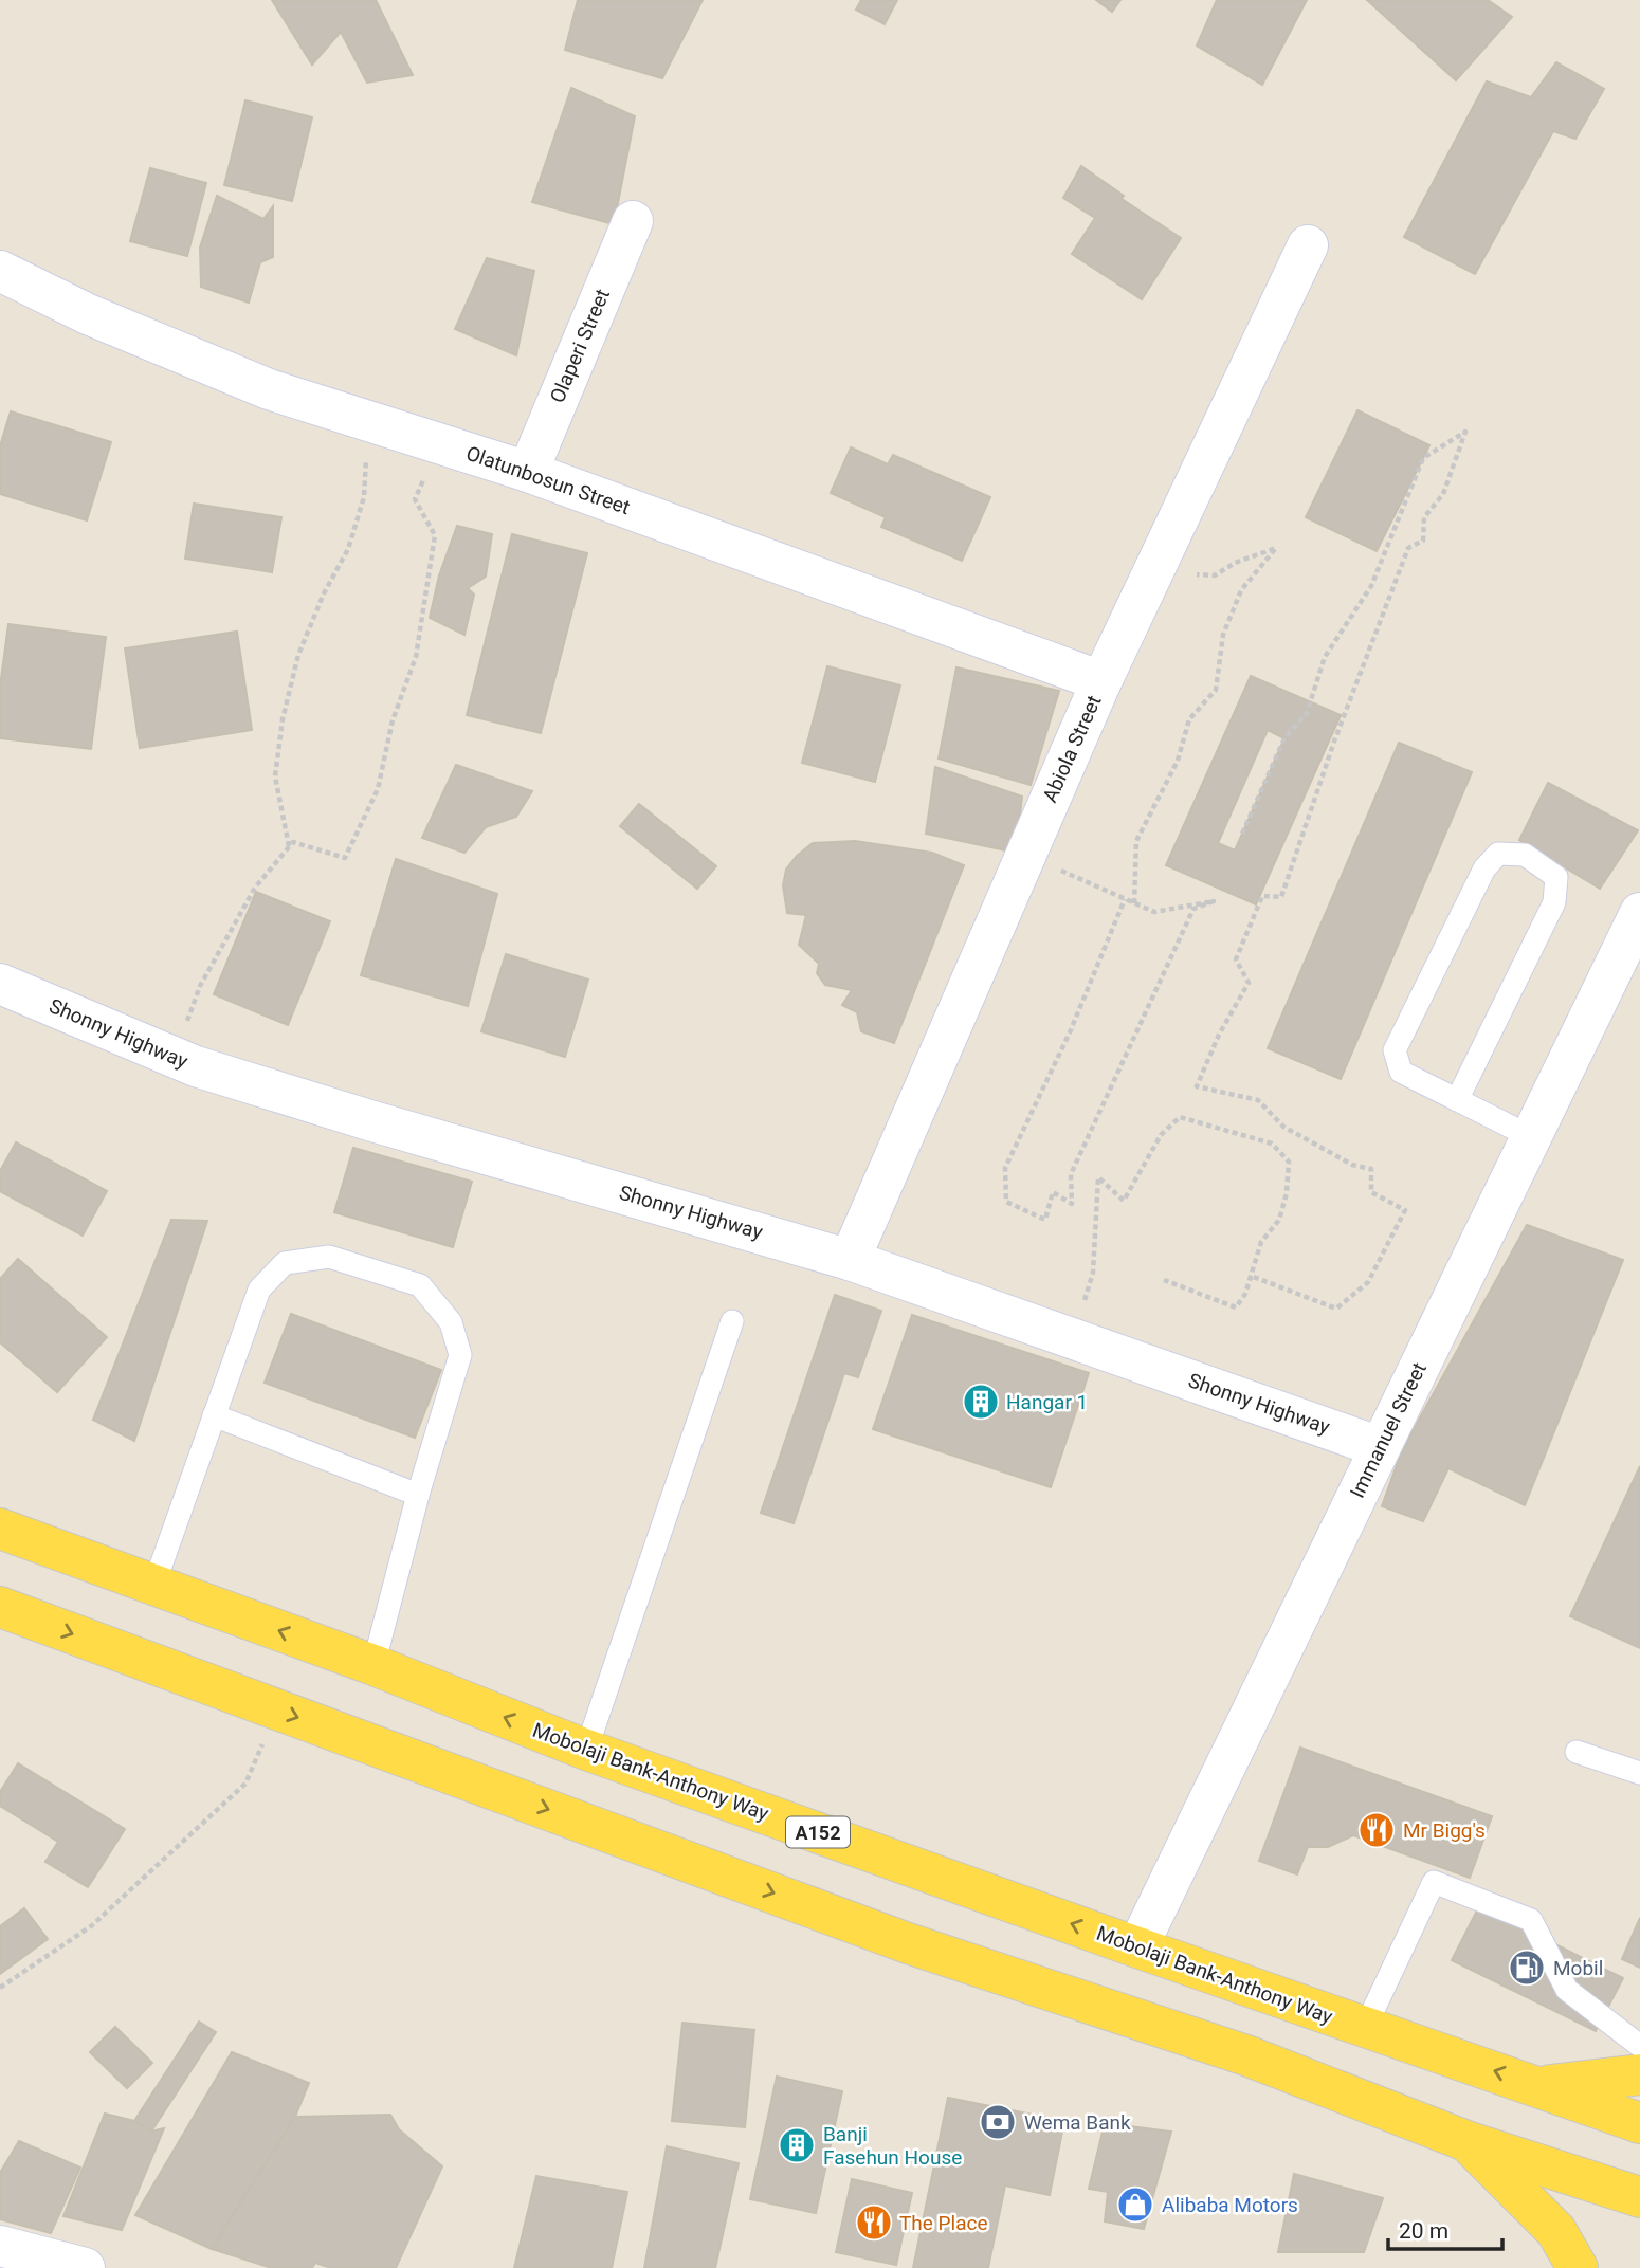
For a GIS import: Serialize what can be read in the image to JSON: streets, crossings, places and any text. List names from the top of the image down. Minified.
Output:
{"streets":{"main road":["Mobolaji Bank-Anthony Way","A152"],"street":["Olaperi Street","Olatunbosun Street","Abiola Street","Shonny Highway","Immanuel Street"]},"crossings":[["Olaperi Street","Olatunbosun Street"],["Olatunbosun Street","Abiola Street"],["Abiola Street","Shonny Highway"],["Shonny Highway","Immanuel Street"],["Immanuel Street","Mobolaji Bank-Anthony Way"],["Mobolaji Bank-Anthony Way","A152"]],"places":{"building":["Hangar 1","Banji Fasehun House"],"restaurant":["Mr Bigg's","The Place"],"fuel station":["Mobil"],"bank":["Wema Bank"],"shop":["Alibaba Motors"]},"scale_bar":"20 m"}
